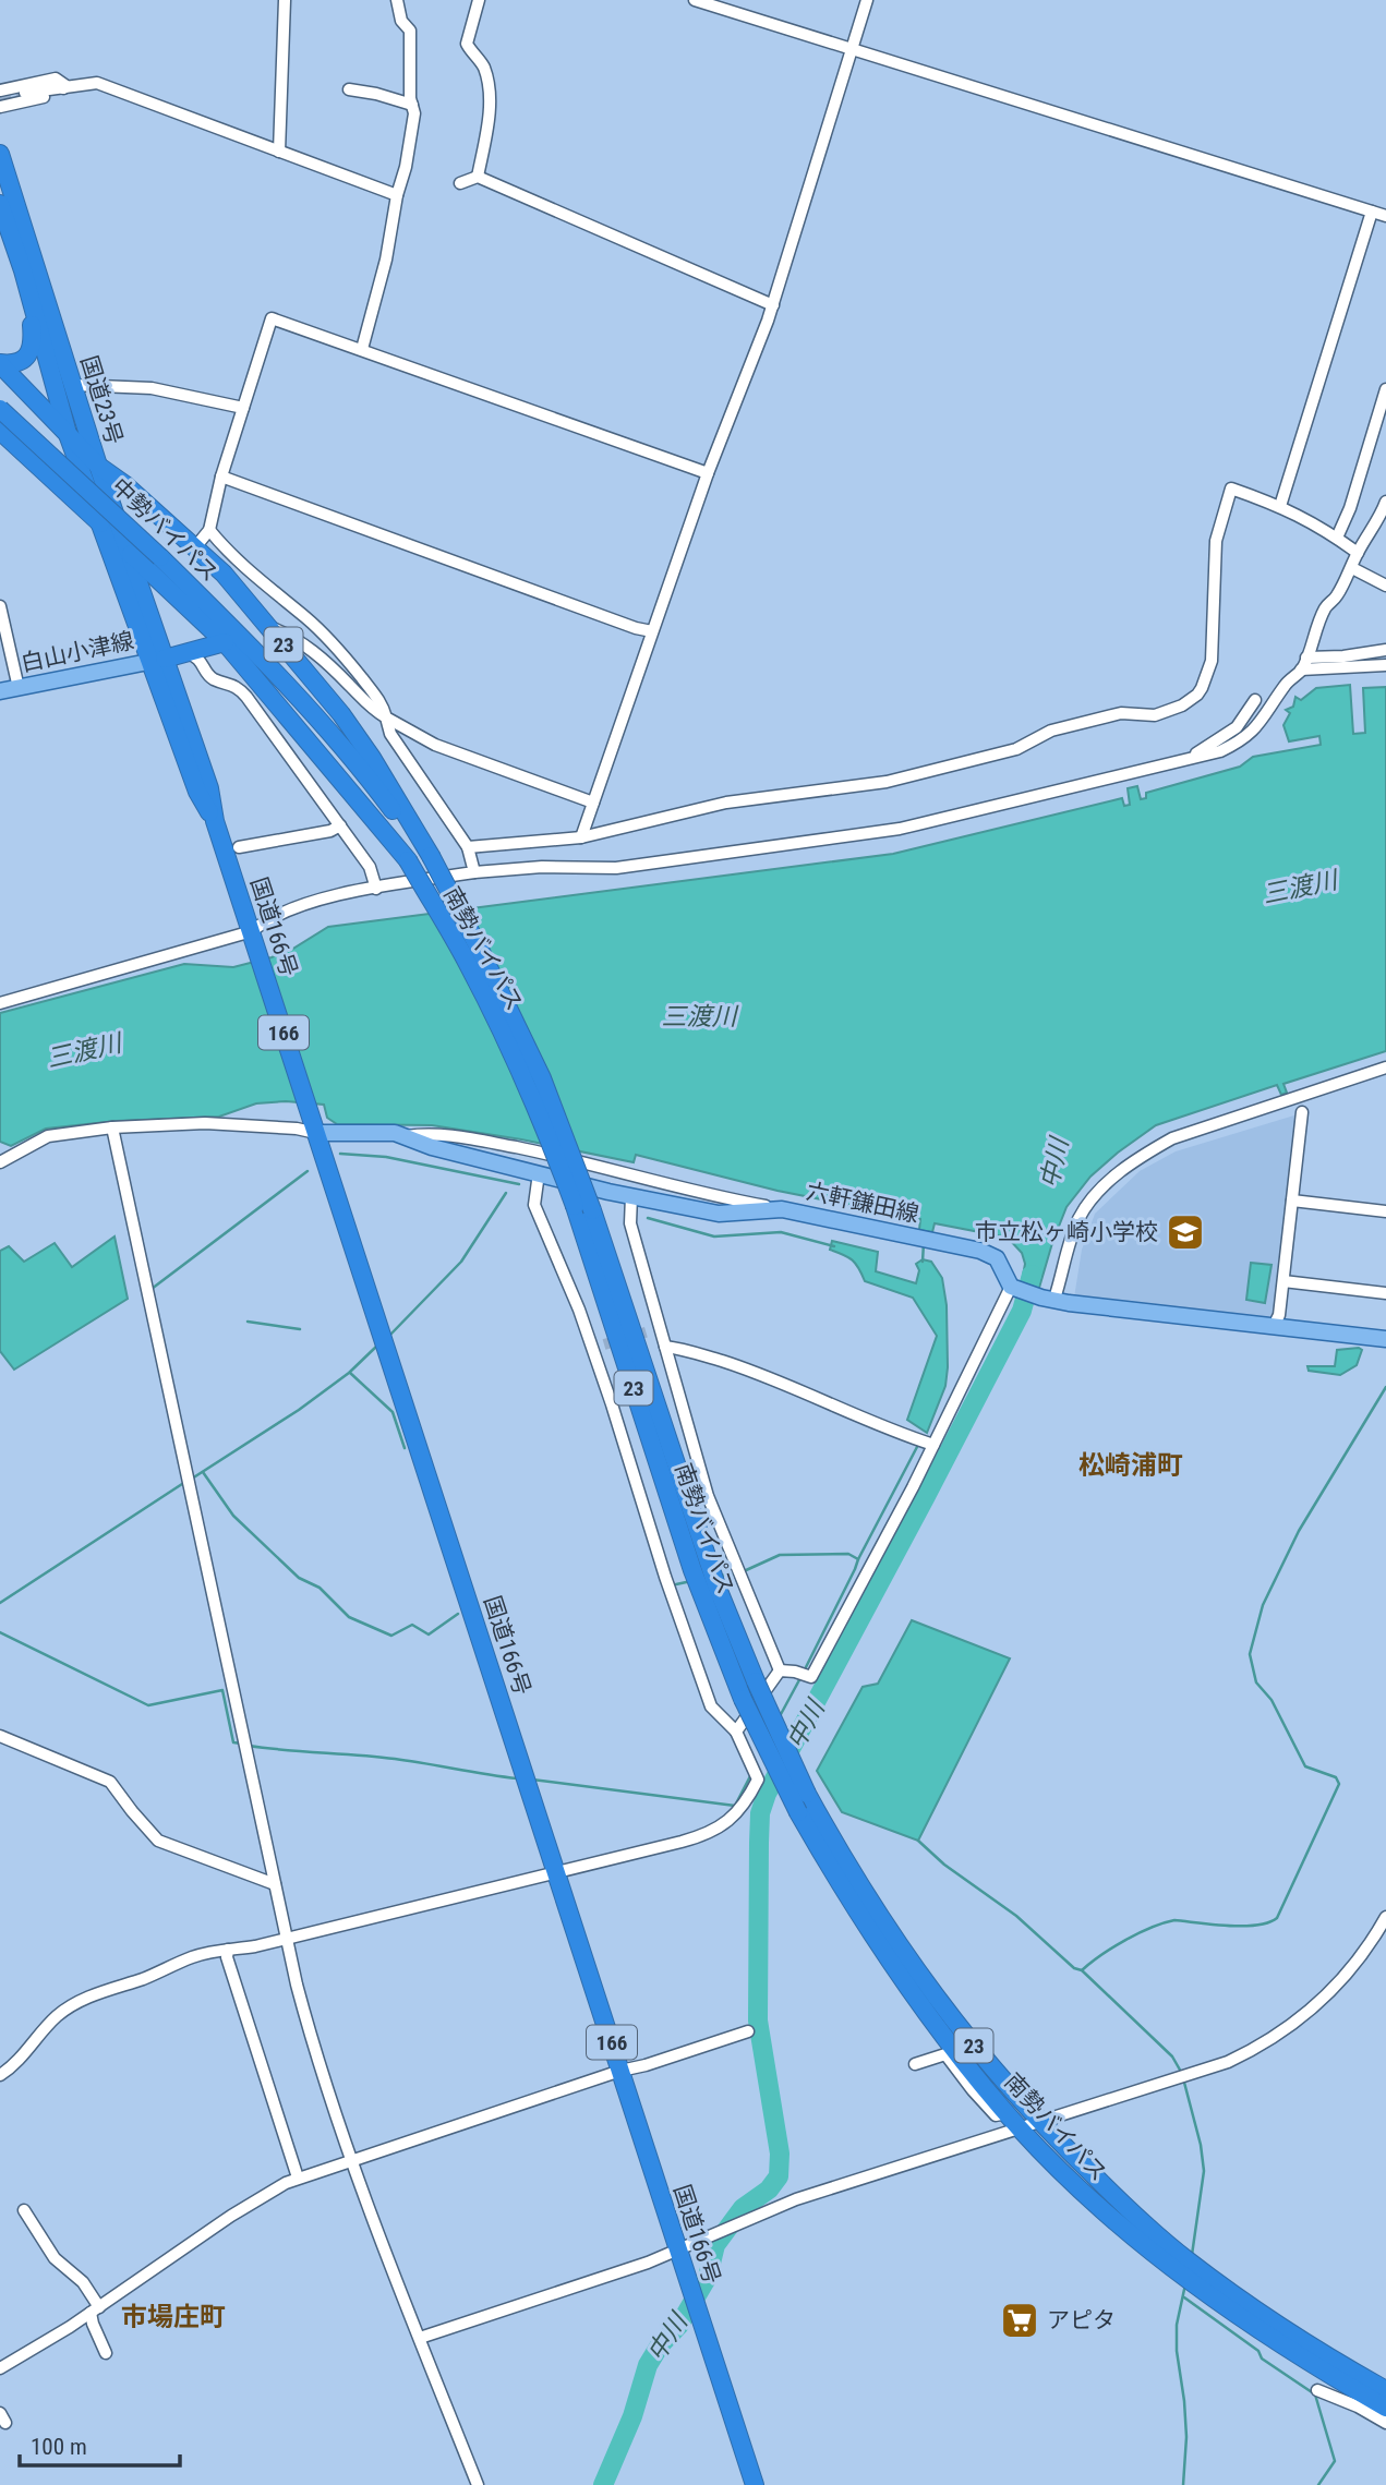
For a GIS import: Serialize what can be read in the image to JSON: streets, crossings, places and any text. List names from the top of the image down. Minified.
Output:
{"streets":{"highway":["国道23号","中勢バイパス","23","国道166号","南勢バイパス","166"],"main road":["白山小津線","六軒鎌田線"]},"crossings":[["国道23号","23"],["国道23号","白山小津線"],["国道23号","国道166号"],["国道23号","南勢バイパス"],["中勢バイパス","23"],["中勢バイパス","南勢バイパス"],["23","南勢バイパス"],["白山小津線","国道166号"],["国道166号","六軒鎌田線"]],"districts":["松崎浦町","市場庄町"],"water":["三渡川","中川"],"places":{"school or university":["市立松ヶ崎小学校"],"supermarket":["アピタ"]},"scale_bar":"100 m"}
